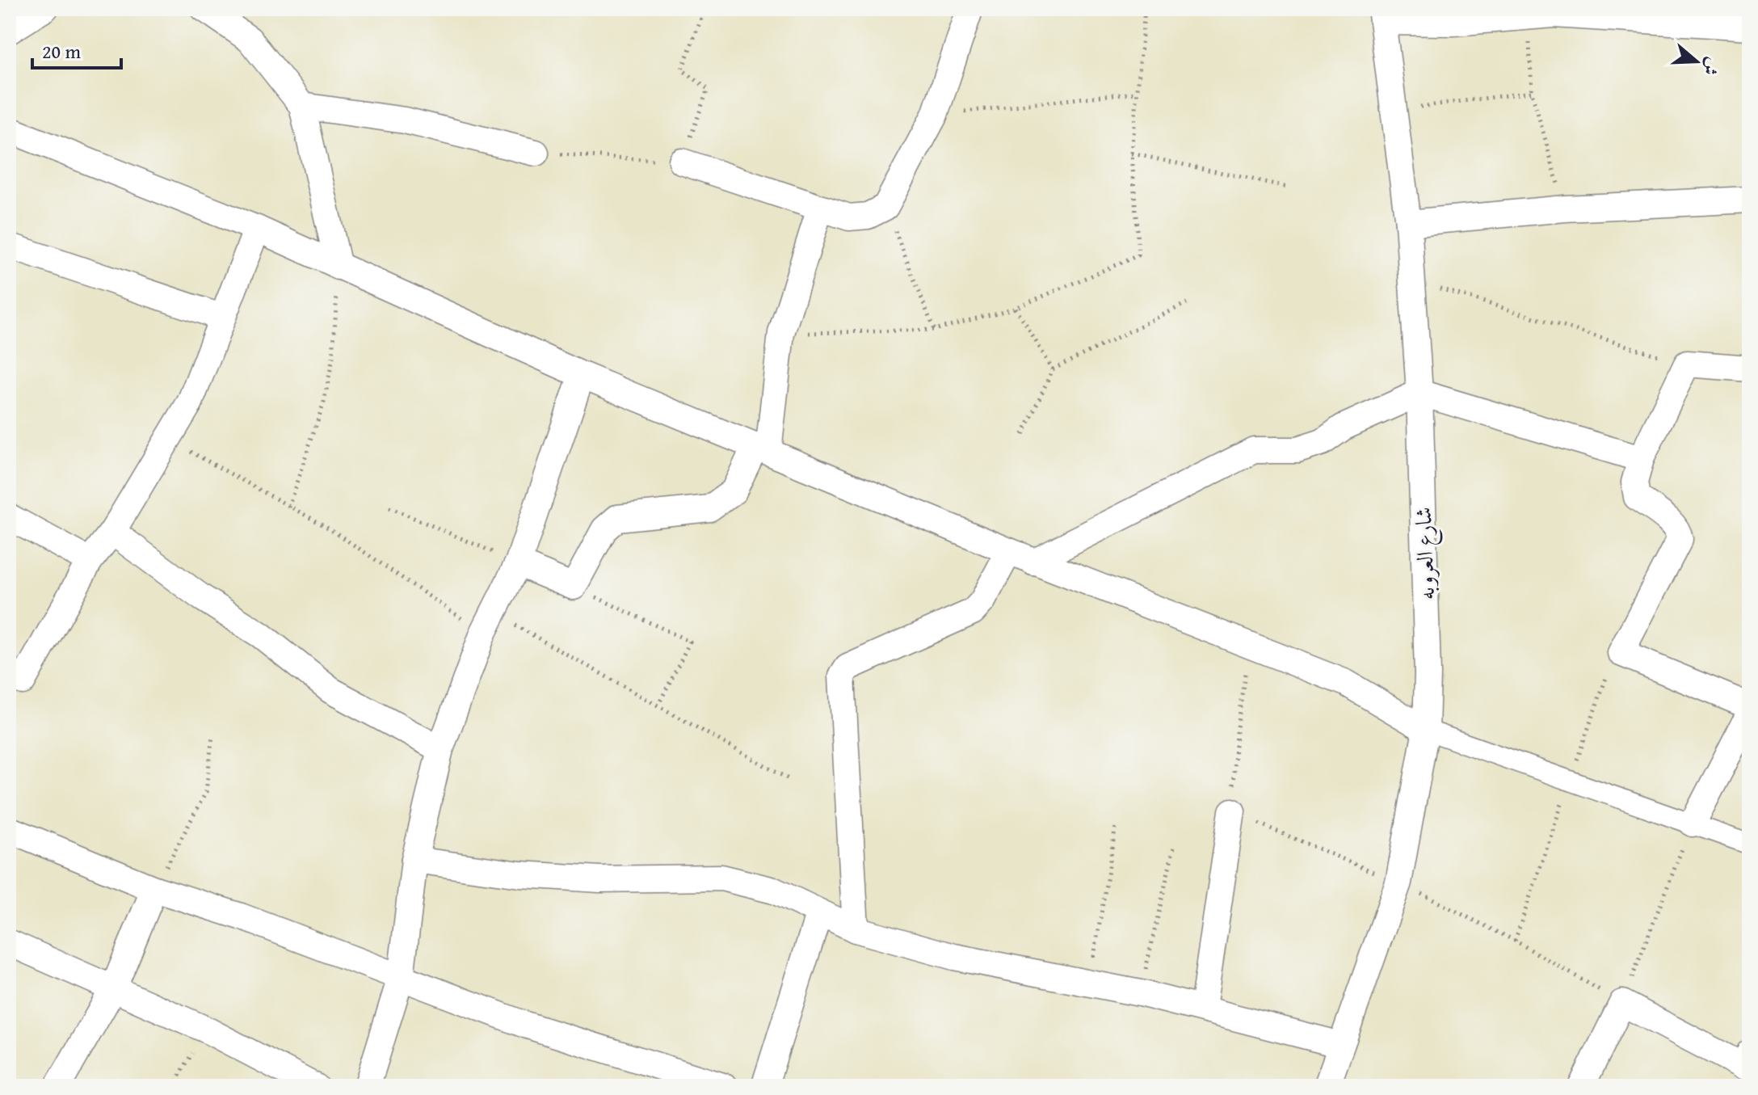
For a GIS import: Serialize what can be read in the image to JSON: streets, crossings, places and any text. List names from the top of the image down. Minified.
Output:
{"streets":{"street":["شارع العروبه"]},"scale_bar":"20 m","north":"right"}
